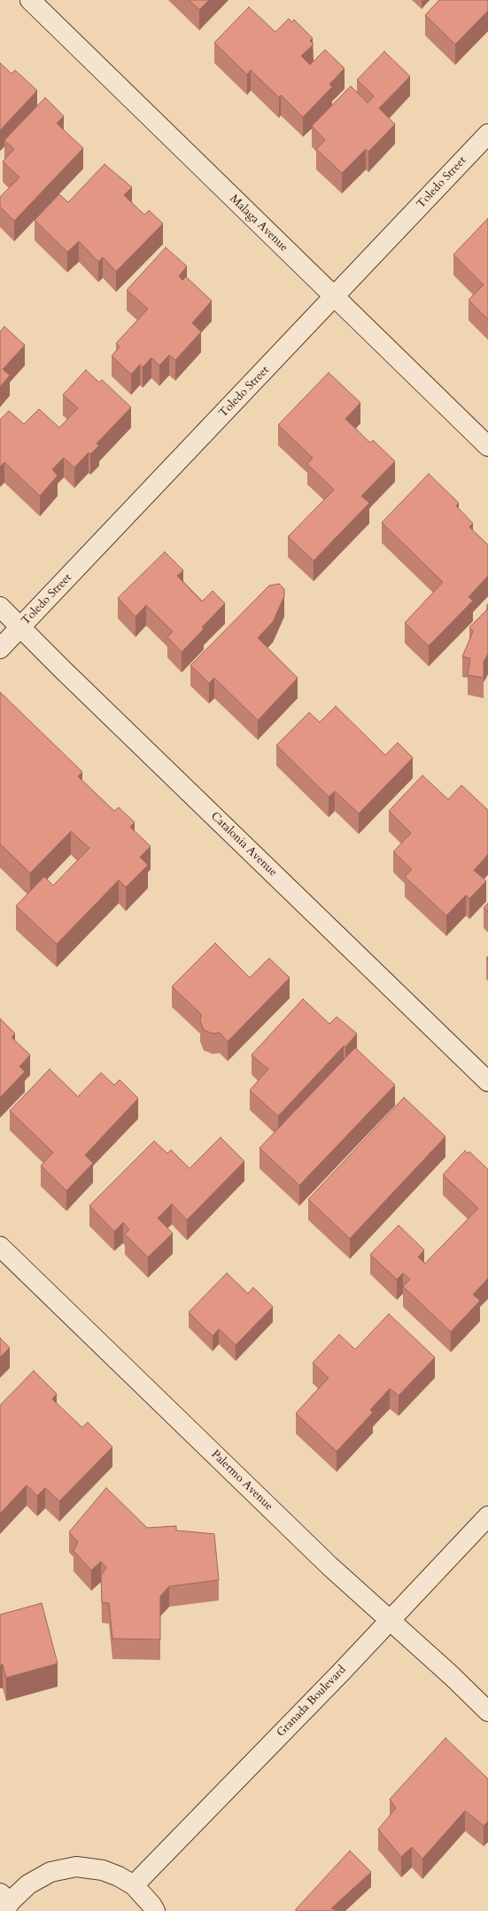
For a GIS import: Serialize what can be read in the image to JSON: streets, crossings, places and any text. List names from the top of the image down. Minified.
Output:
{"streets":{"street":["Toledo Street","Malaga Avenue","Catalonia Avenue","Palermo Avenue","Granada Boulevard"]},"crossings":[["Toledo Street","Malaga Avenue"],["Toledo Street","Catalonia Avenue"],["Palermo Avenue","Granada Boulevard"]]}
